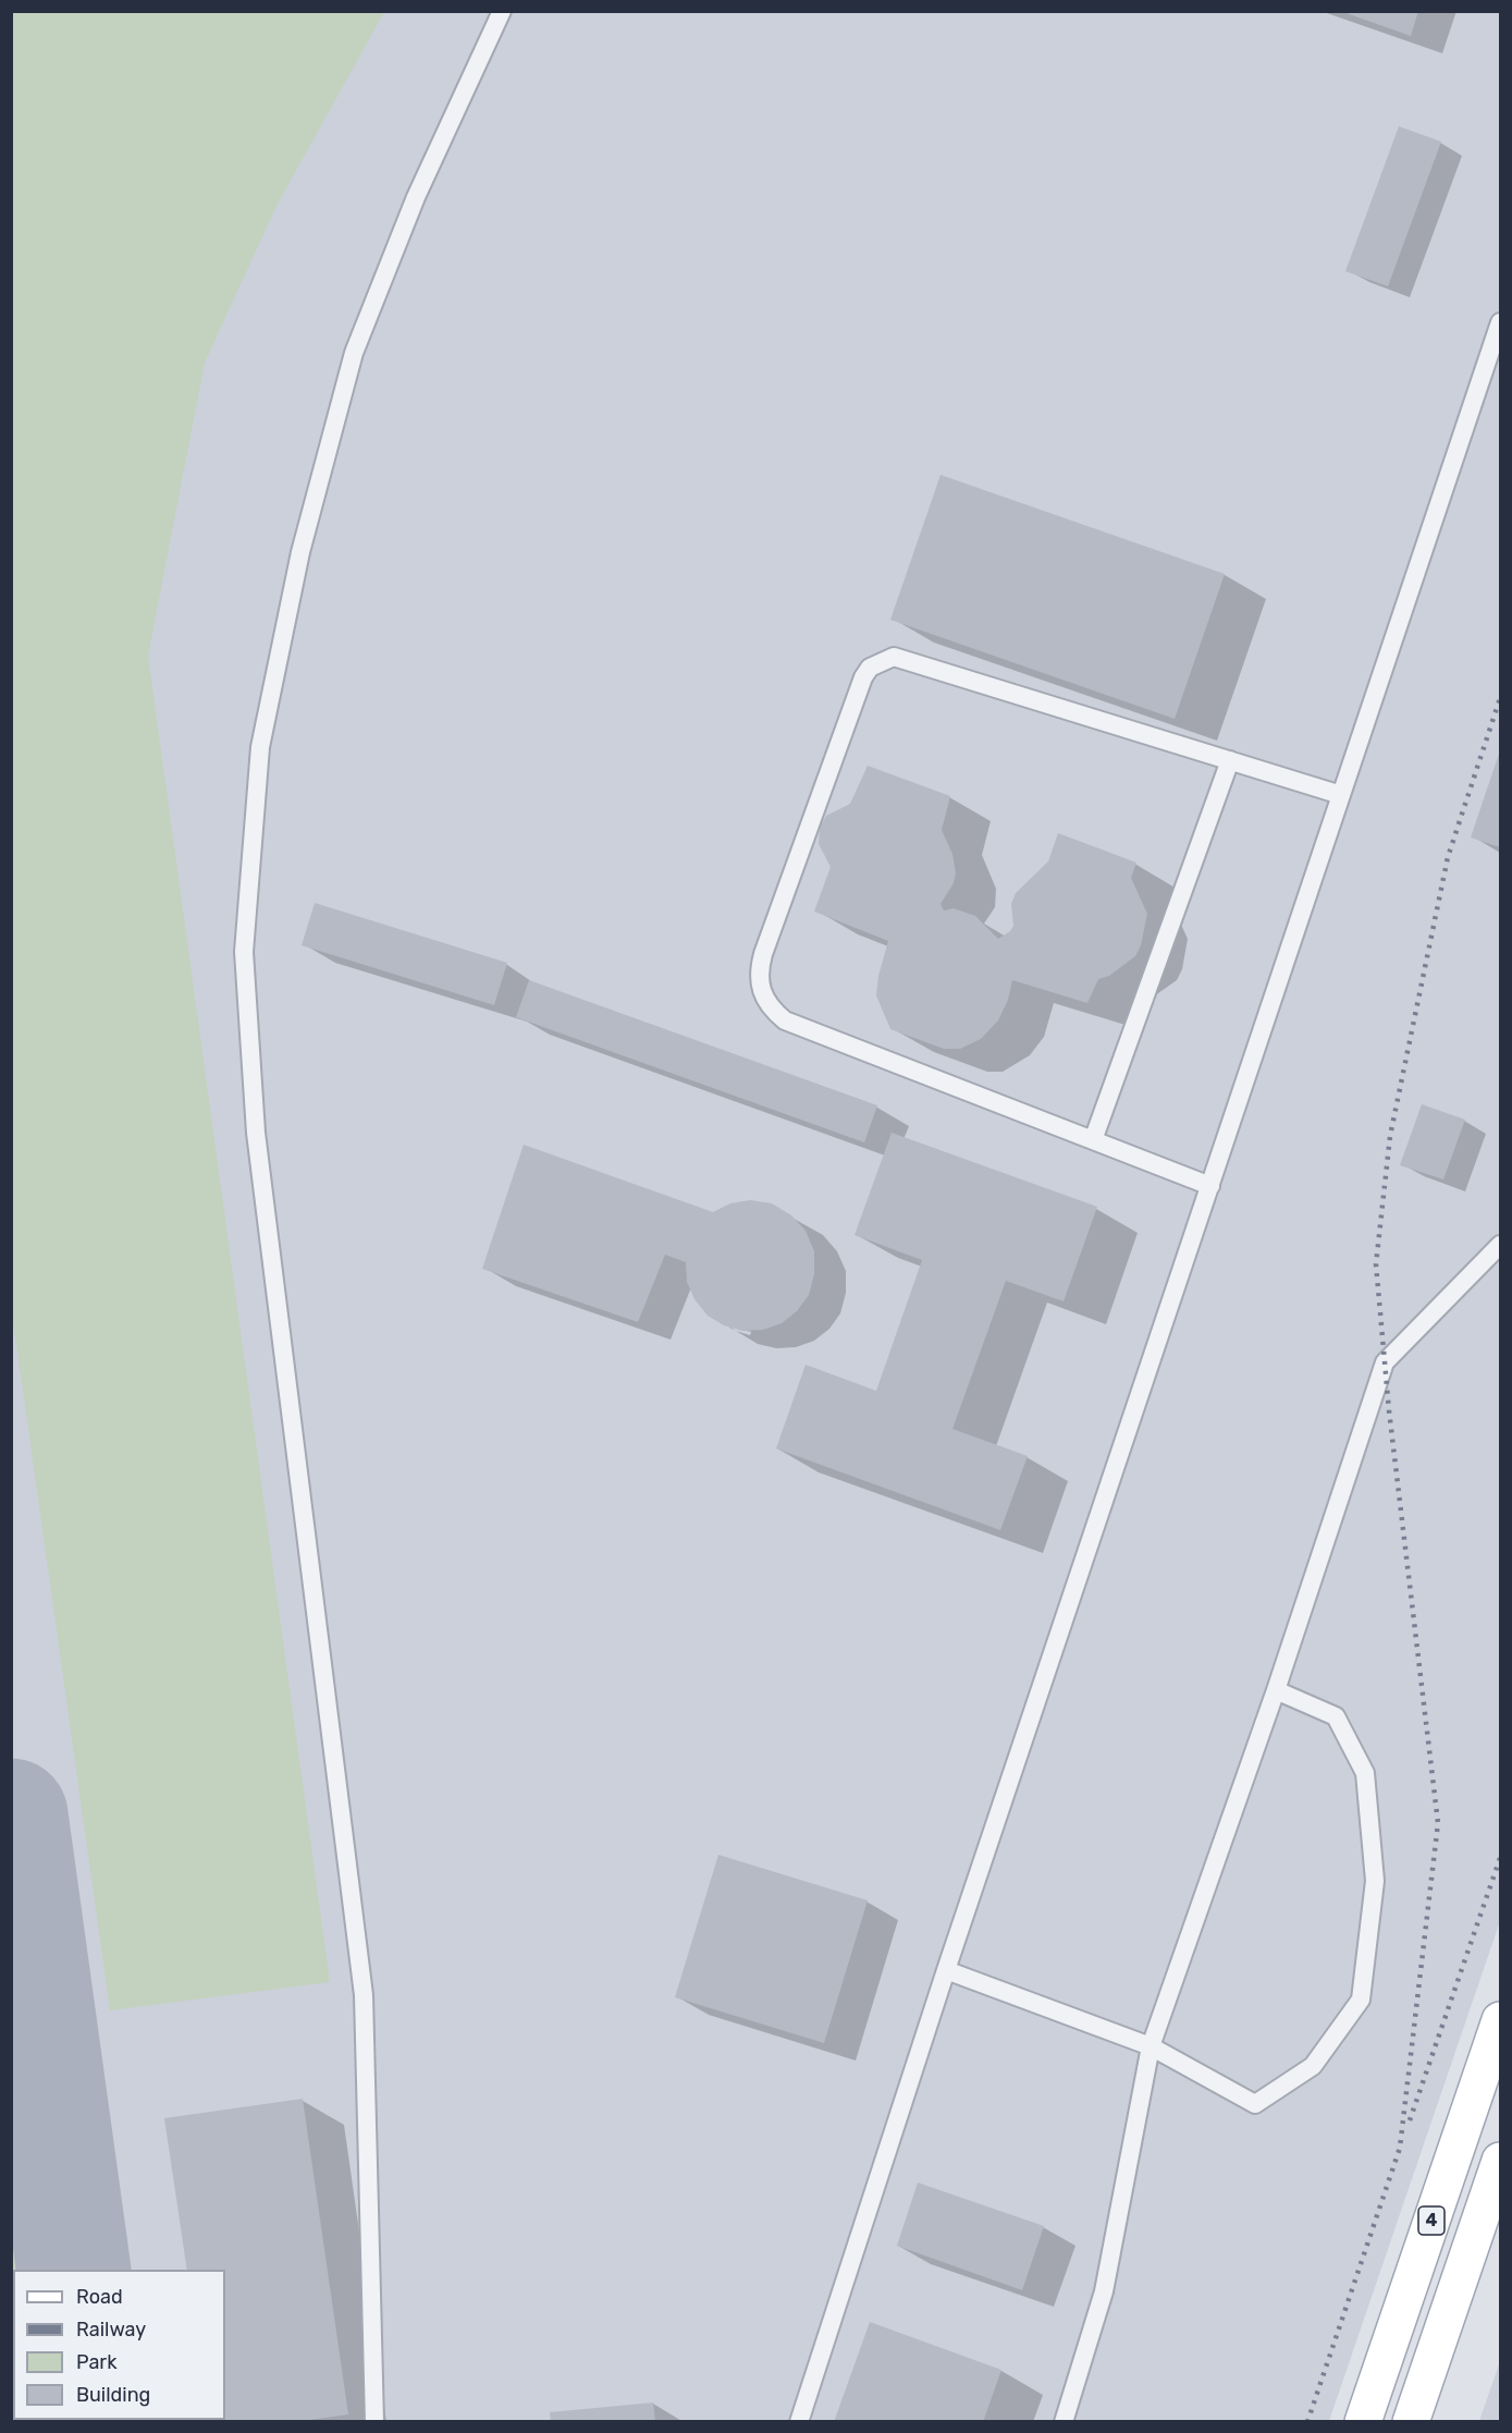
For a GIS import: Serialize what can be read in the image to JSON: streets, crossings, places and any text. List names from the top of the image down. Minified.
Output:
{"streets":{"main road":["4"]},"legend":["Road","Railway","Park","Building"]}
